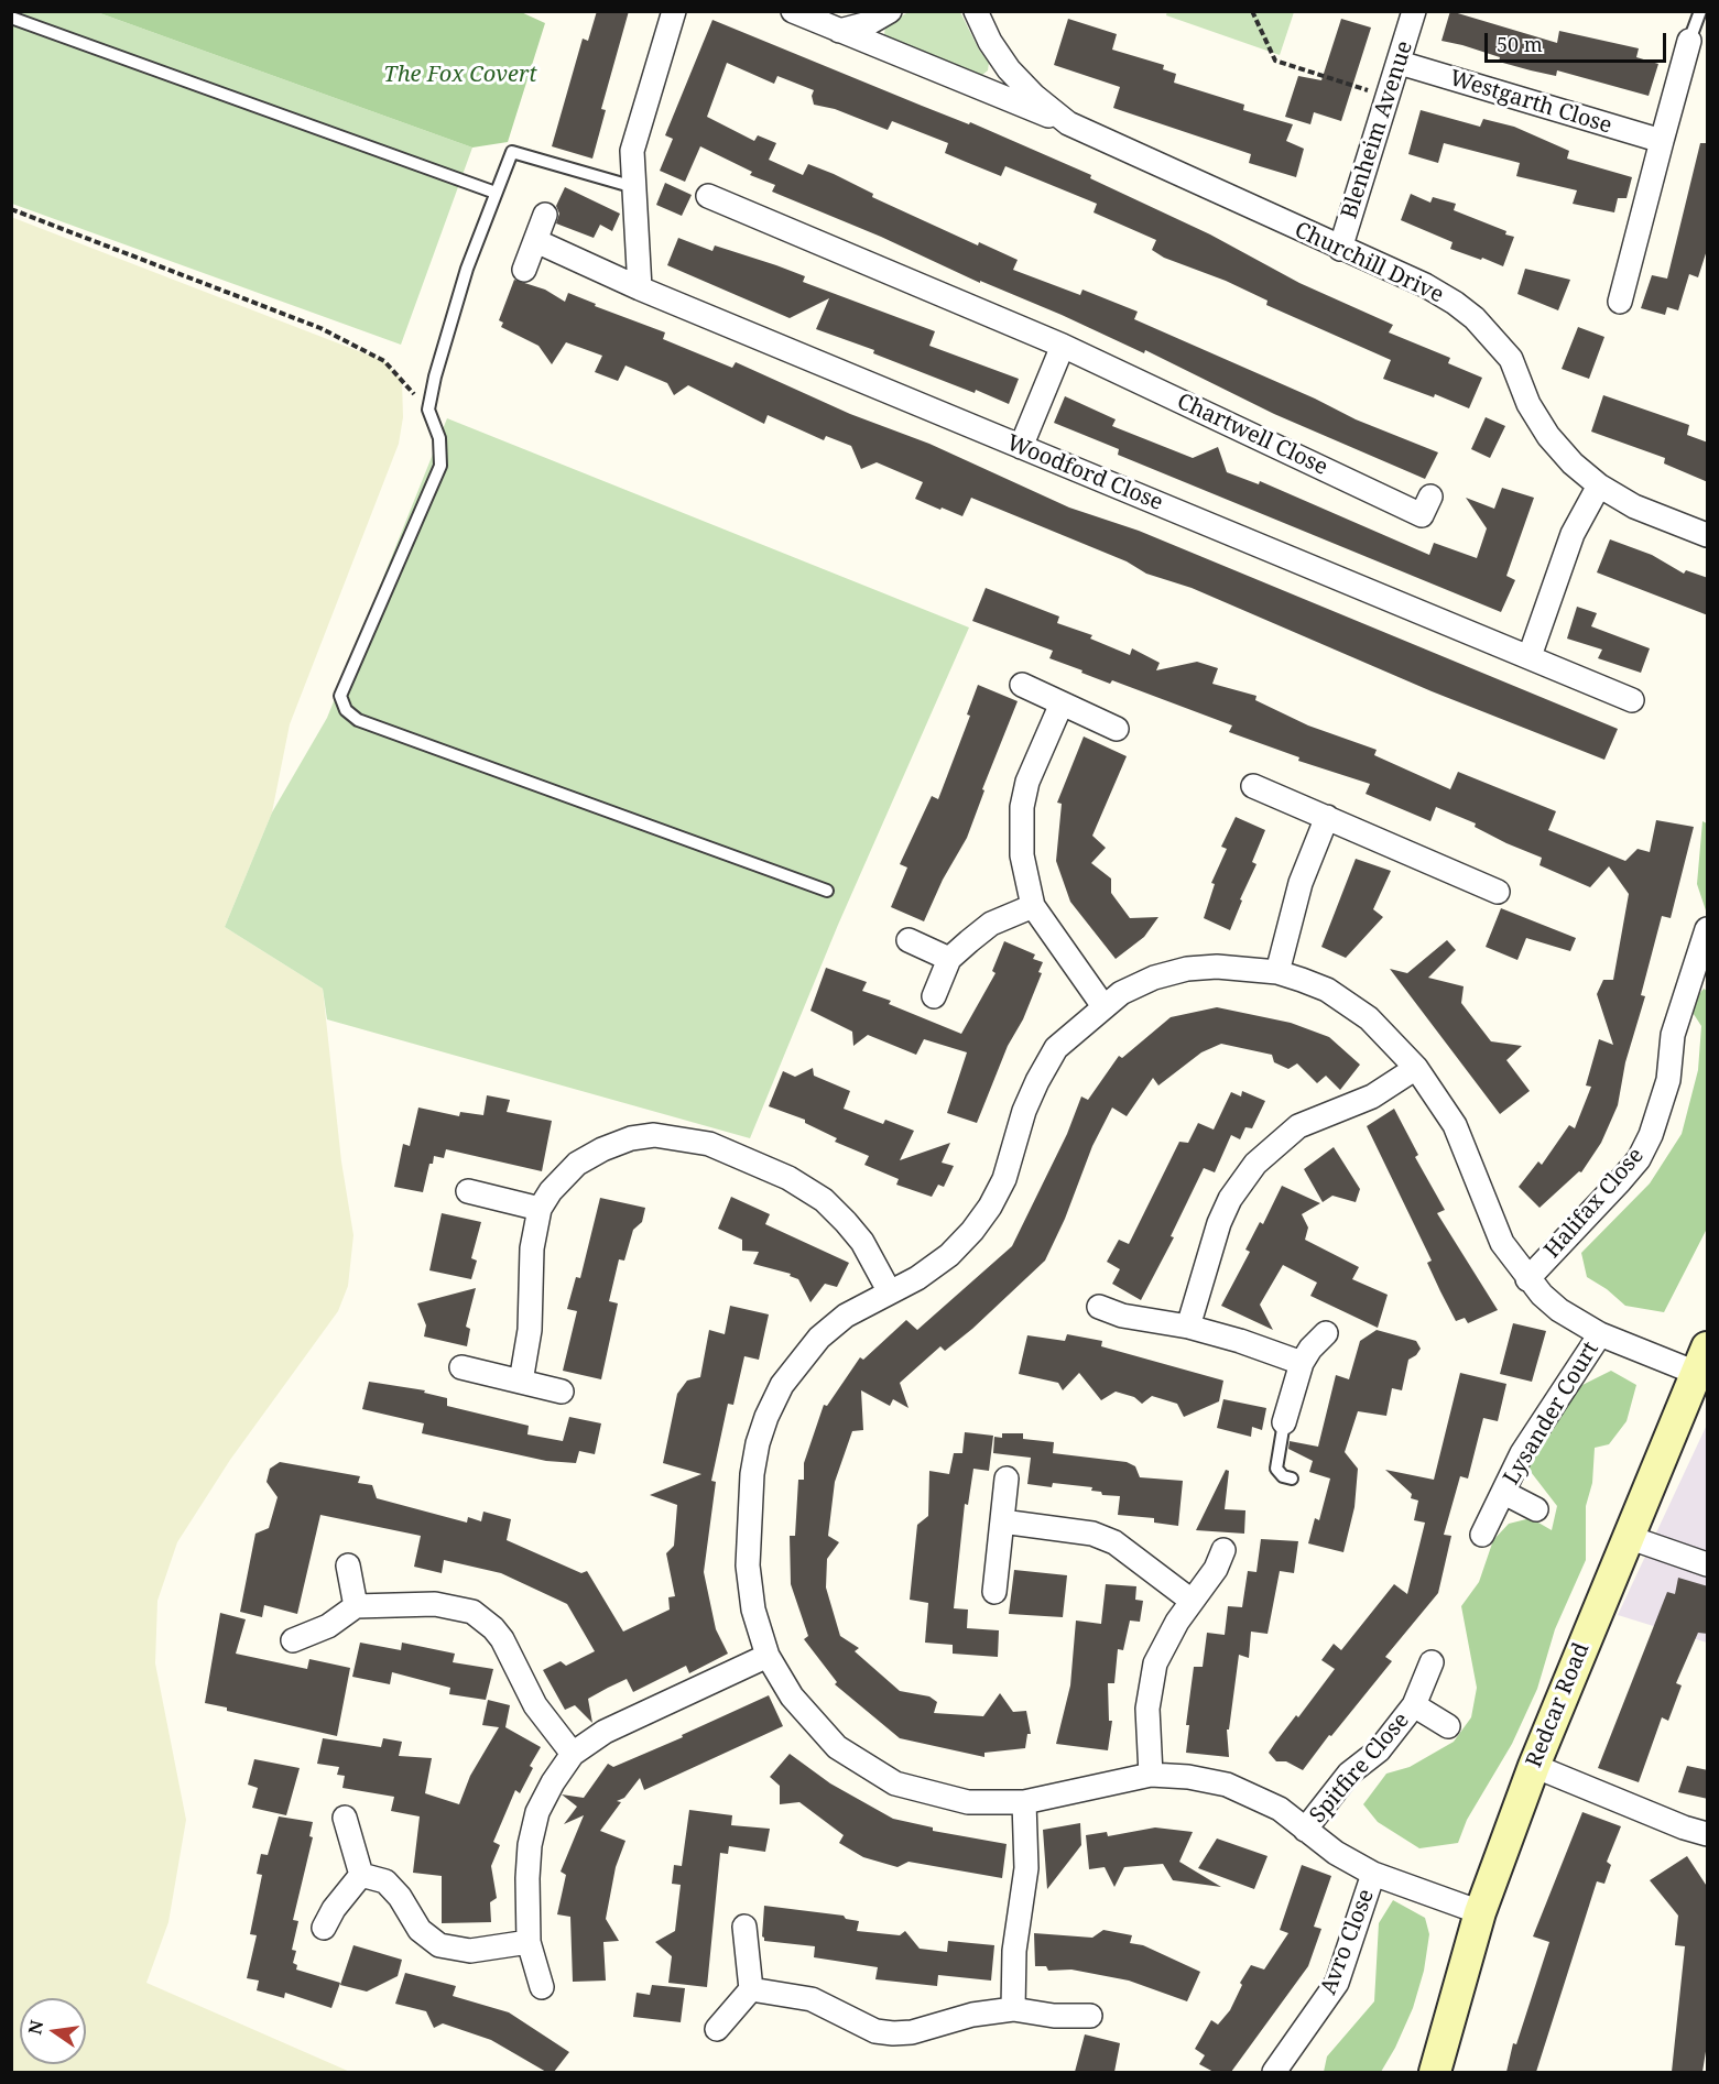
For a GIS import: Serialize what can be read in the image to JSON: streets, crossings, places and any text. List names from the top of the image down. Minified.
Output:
{"streets":{"street":["Westgarth Close","Blenheim Avenue","Churchill Drive","Chartwell Close","Woodford Close","Halifax Close","Lysander Court","Redcar Road","Spitfire Close","Avro Close"]},"crossings":[["Westgarth Close","Blenheim Avenue"],["Blenheim Avenue","Churchill Drive"]],"parks":["The Fox Covert"],"scale_bar":"50 m","north":"left"}
